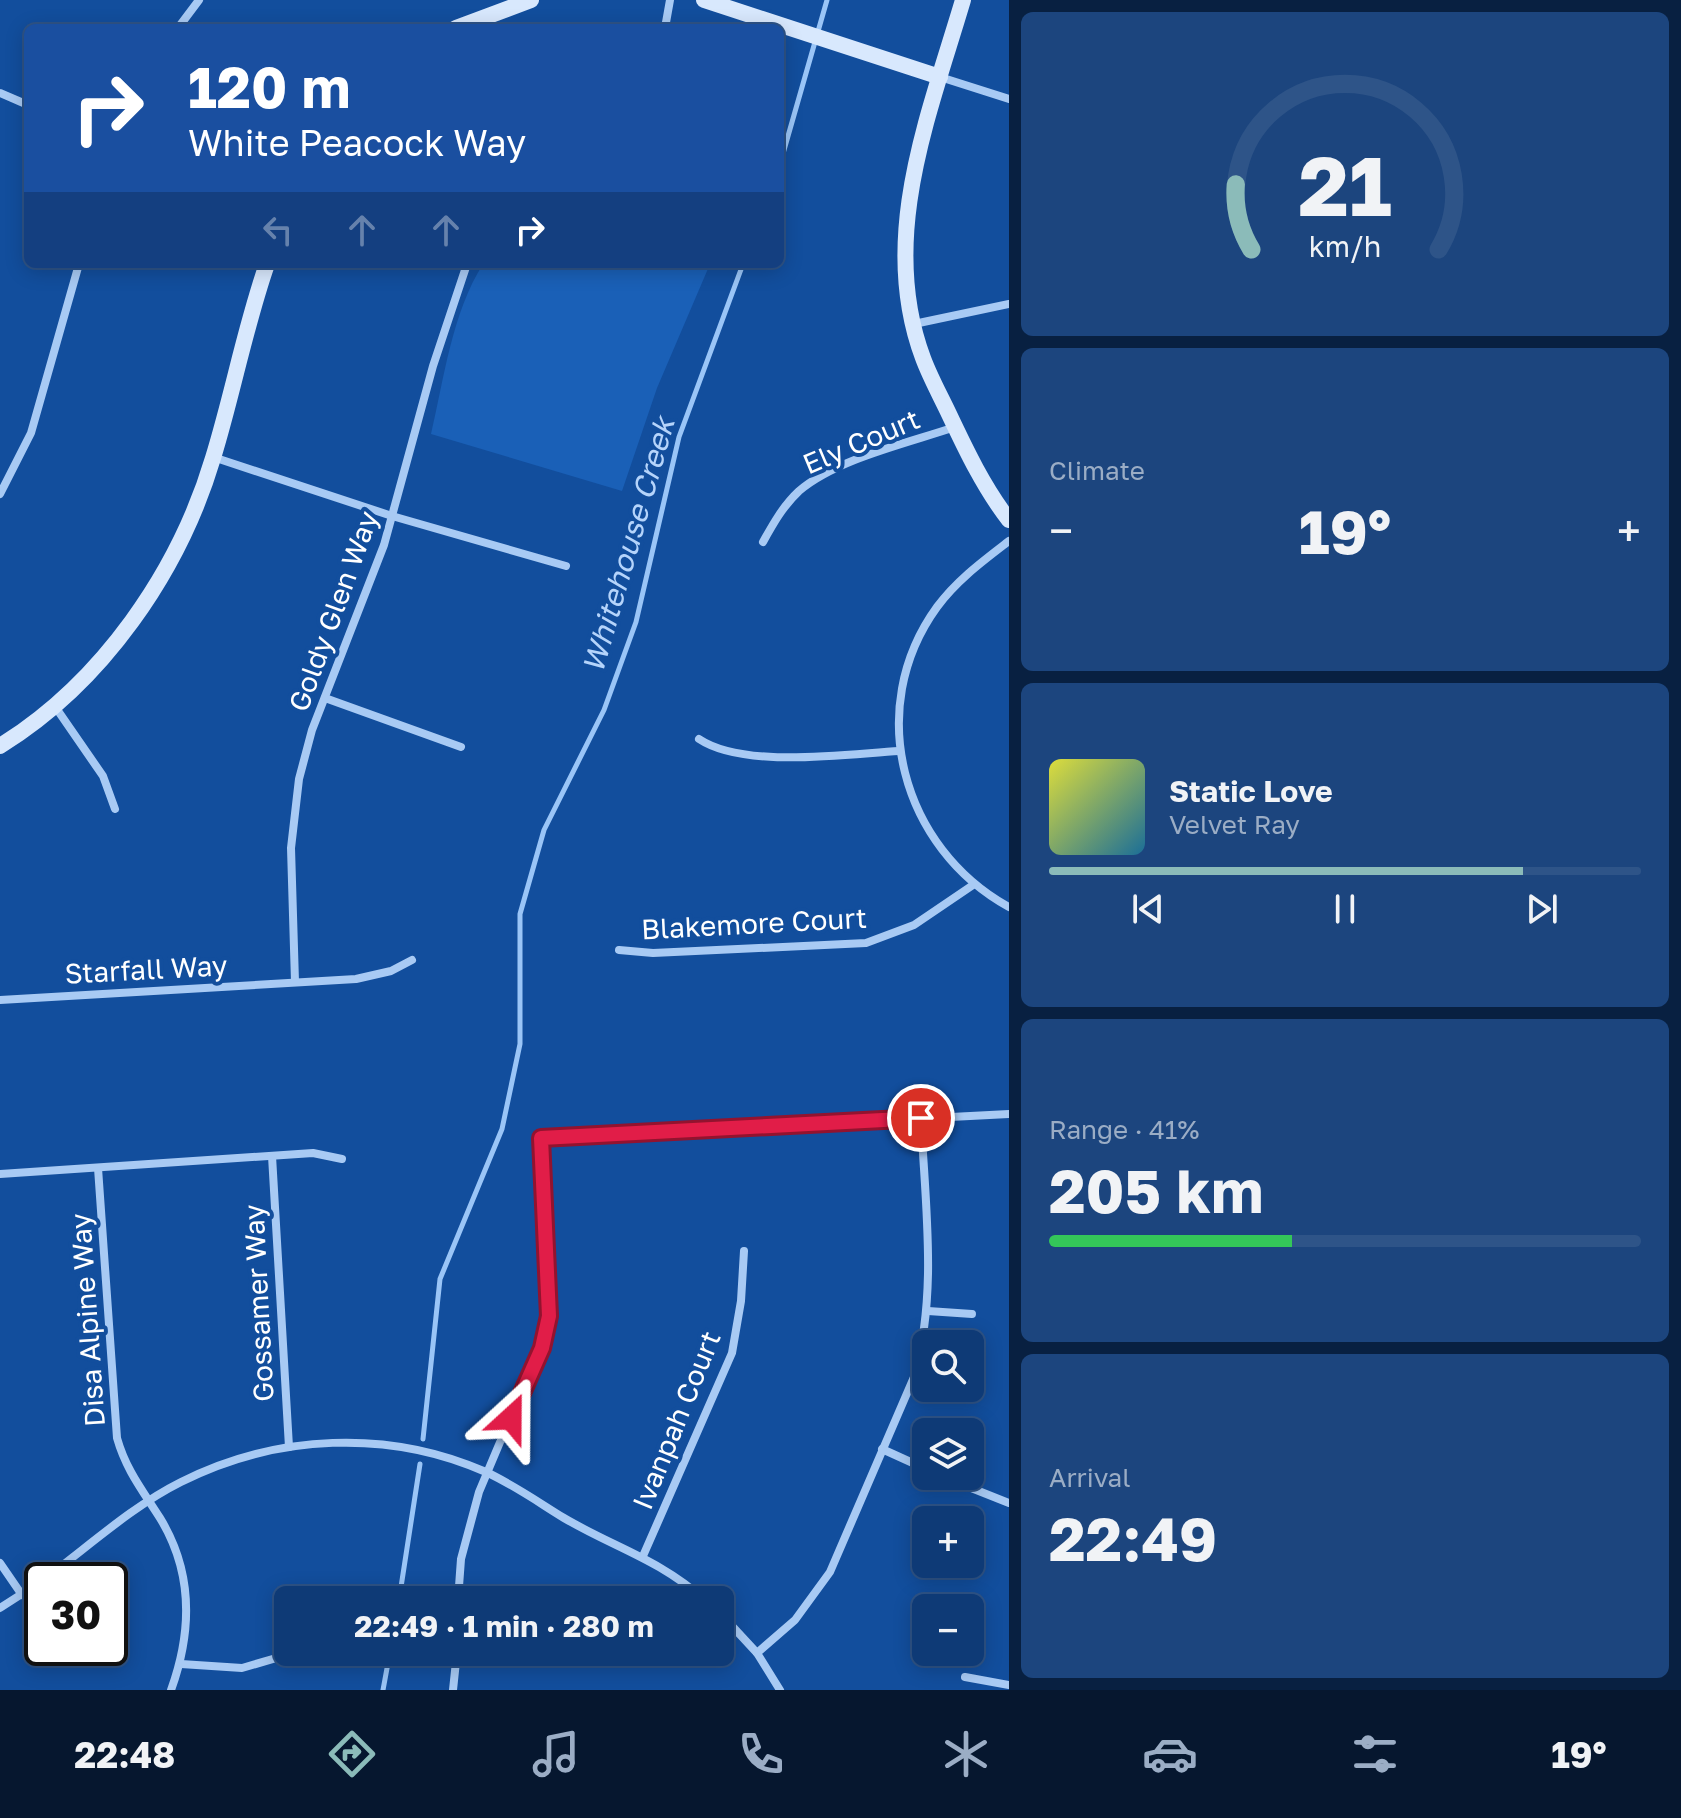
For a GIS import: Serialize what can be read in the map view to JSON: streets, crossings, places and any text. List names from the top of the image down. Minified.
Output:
{"streets":{"street":["Ely Court","Goldy Glen Way","Blakemore Court","Starfall Way","Gossamer Way","Disa Alpine Way","Ivanpah Court"]},"crossings":[["Goldy Glen Way","Starfall Way"]],"water":["Whitehouse Creek"],"page":{"turn":["120 m","White Peacock Way"],"tile":["Climate",["Range · 41%","205 km"],["Arrival","22:49"]],"heat":["−","19°","+"],"song":["Static Love","Velvet Ray"],"map_buttons":["+","−"],"limit":"30","trip":"22:49 · 1 min · 280 m","tabs":["22:48","19°"],"gauge":["21","km/h"]}}
